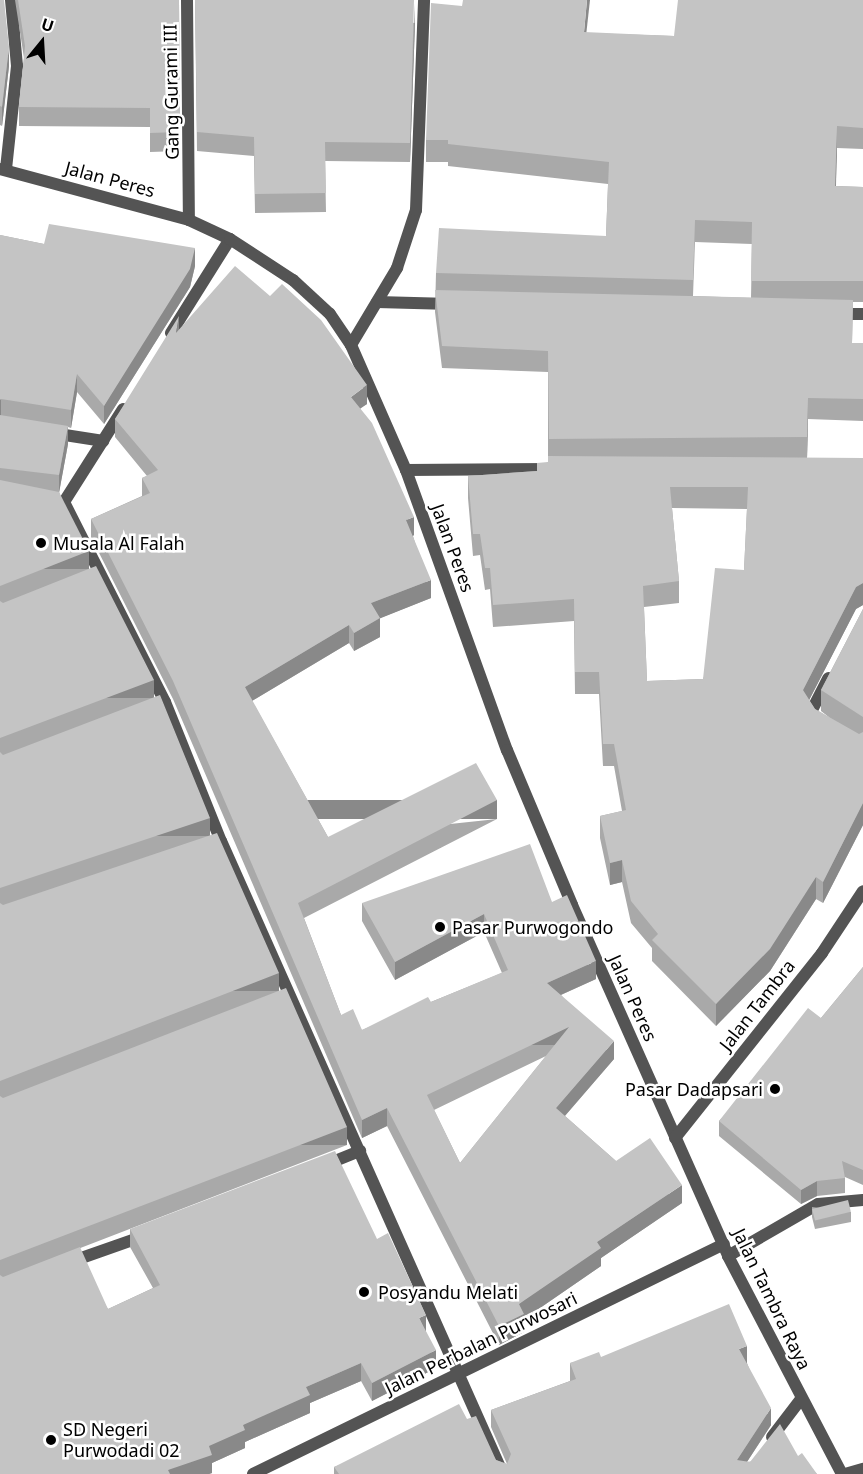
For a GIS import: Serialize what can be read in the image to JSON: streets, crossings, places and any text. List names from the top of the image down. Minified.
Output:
{"streets":{"street":["Gang Gurami III","Jalan Peres","Jalan Tambra","Jalan Tambra Raya","Jalan Perbalan Purwosari"]},"crossings":[["Gang Gurami III","Jalan Peres"],["Jalan Peres","Jalan Tambra"],["Jalan Peres","Jalan Tambra Raya"],["Jalan Tambra","Jalan Tambra Raya"],["Jalan Tambra Raya","Jalan Perbalan Purwosari"]],"places":["Musala Al Falah","Pasar Purwogondo","Pasar Dadapsari","Posyandu Melati","SD Negeri Purwodadi 02"],"north":"top"}
